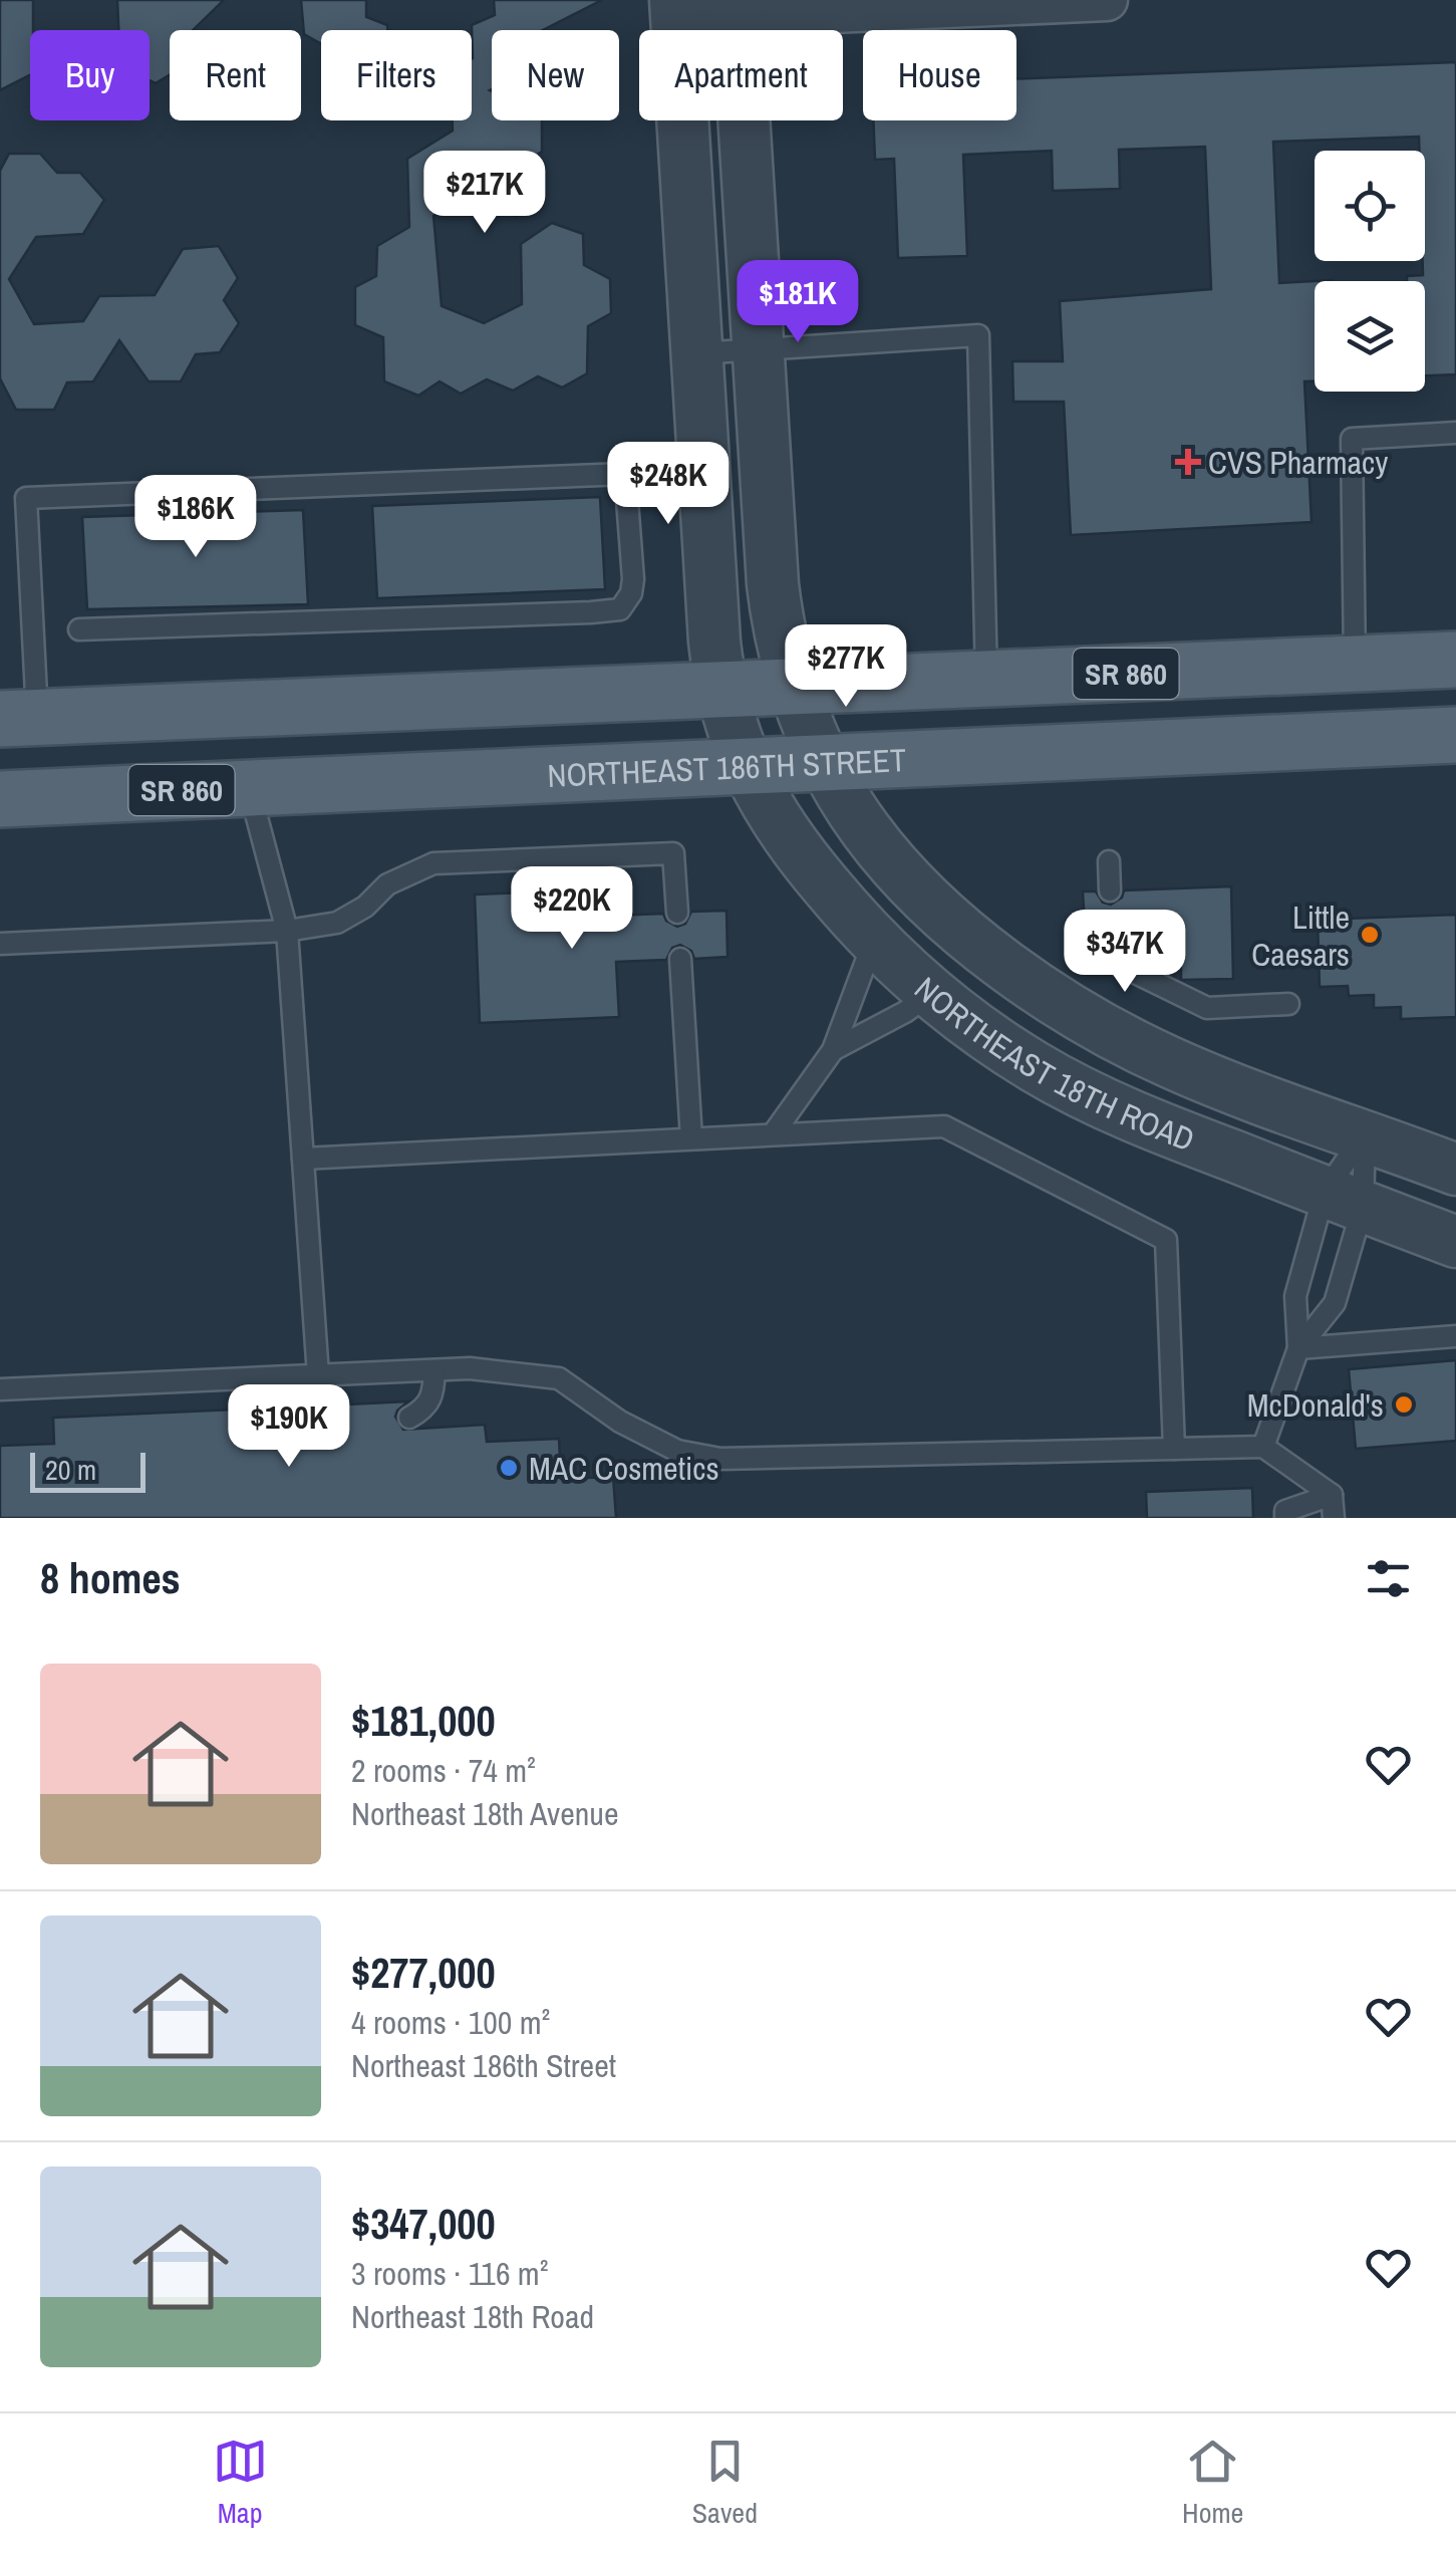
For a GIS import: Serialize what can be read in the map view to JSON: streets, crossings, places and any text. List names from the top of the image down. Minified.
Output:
{"streets":{"main road":["SR 860","NORTHEAST 186TH STREET"],"street":["NORTHEAST 18TH ROAD"]},"crossings":[["SR 860","NORTHEAST 18TH ROAD"],["NORTHEAST 186TH STREET","NORTHEAST 18TH ROAD"]],"places":{"health":["CVS Pharmacy"],"other":["Little Caesars","McDonald's","MAC Cosmetics"]},"scale_bar":"20 m","page":{"chip":["Buy","Rent","Filters","New","Apartment","House"],"price":["$217K","$181K","$248K","$186K","$277K","$220K","$347K","$190K"],"scale":"20 m","heading":"8 homes","list":[{"name":"$181,000","note":"2 rooms · 74 m² · Northeast 18th Avenue"},{"name":"$277,000","note":"4 rooms · 100 m² · Northeast 186th Street"},{"name":"$347,000","note":"3 rooms · 116 m² · Northeast 18th Road"}],"tabs":["Map","Saved","Home"]}}
